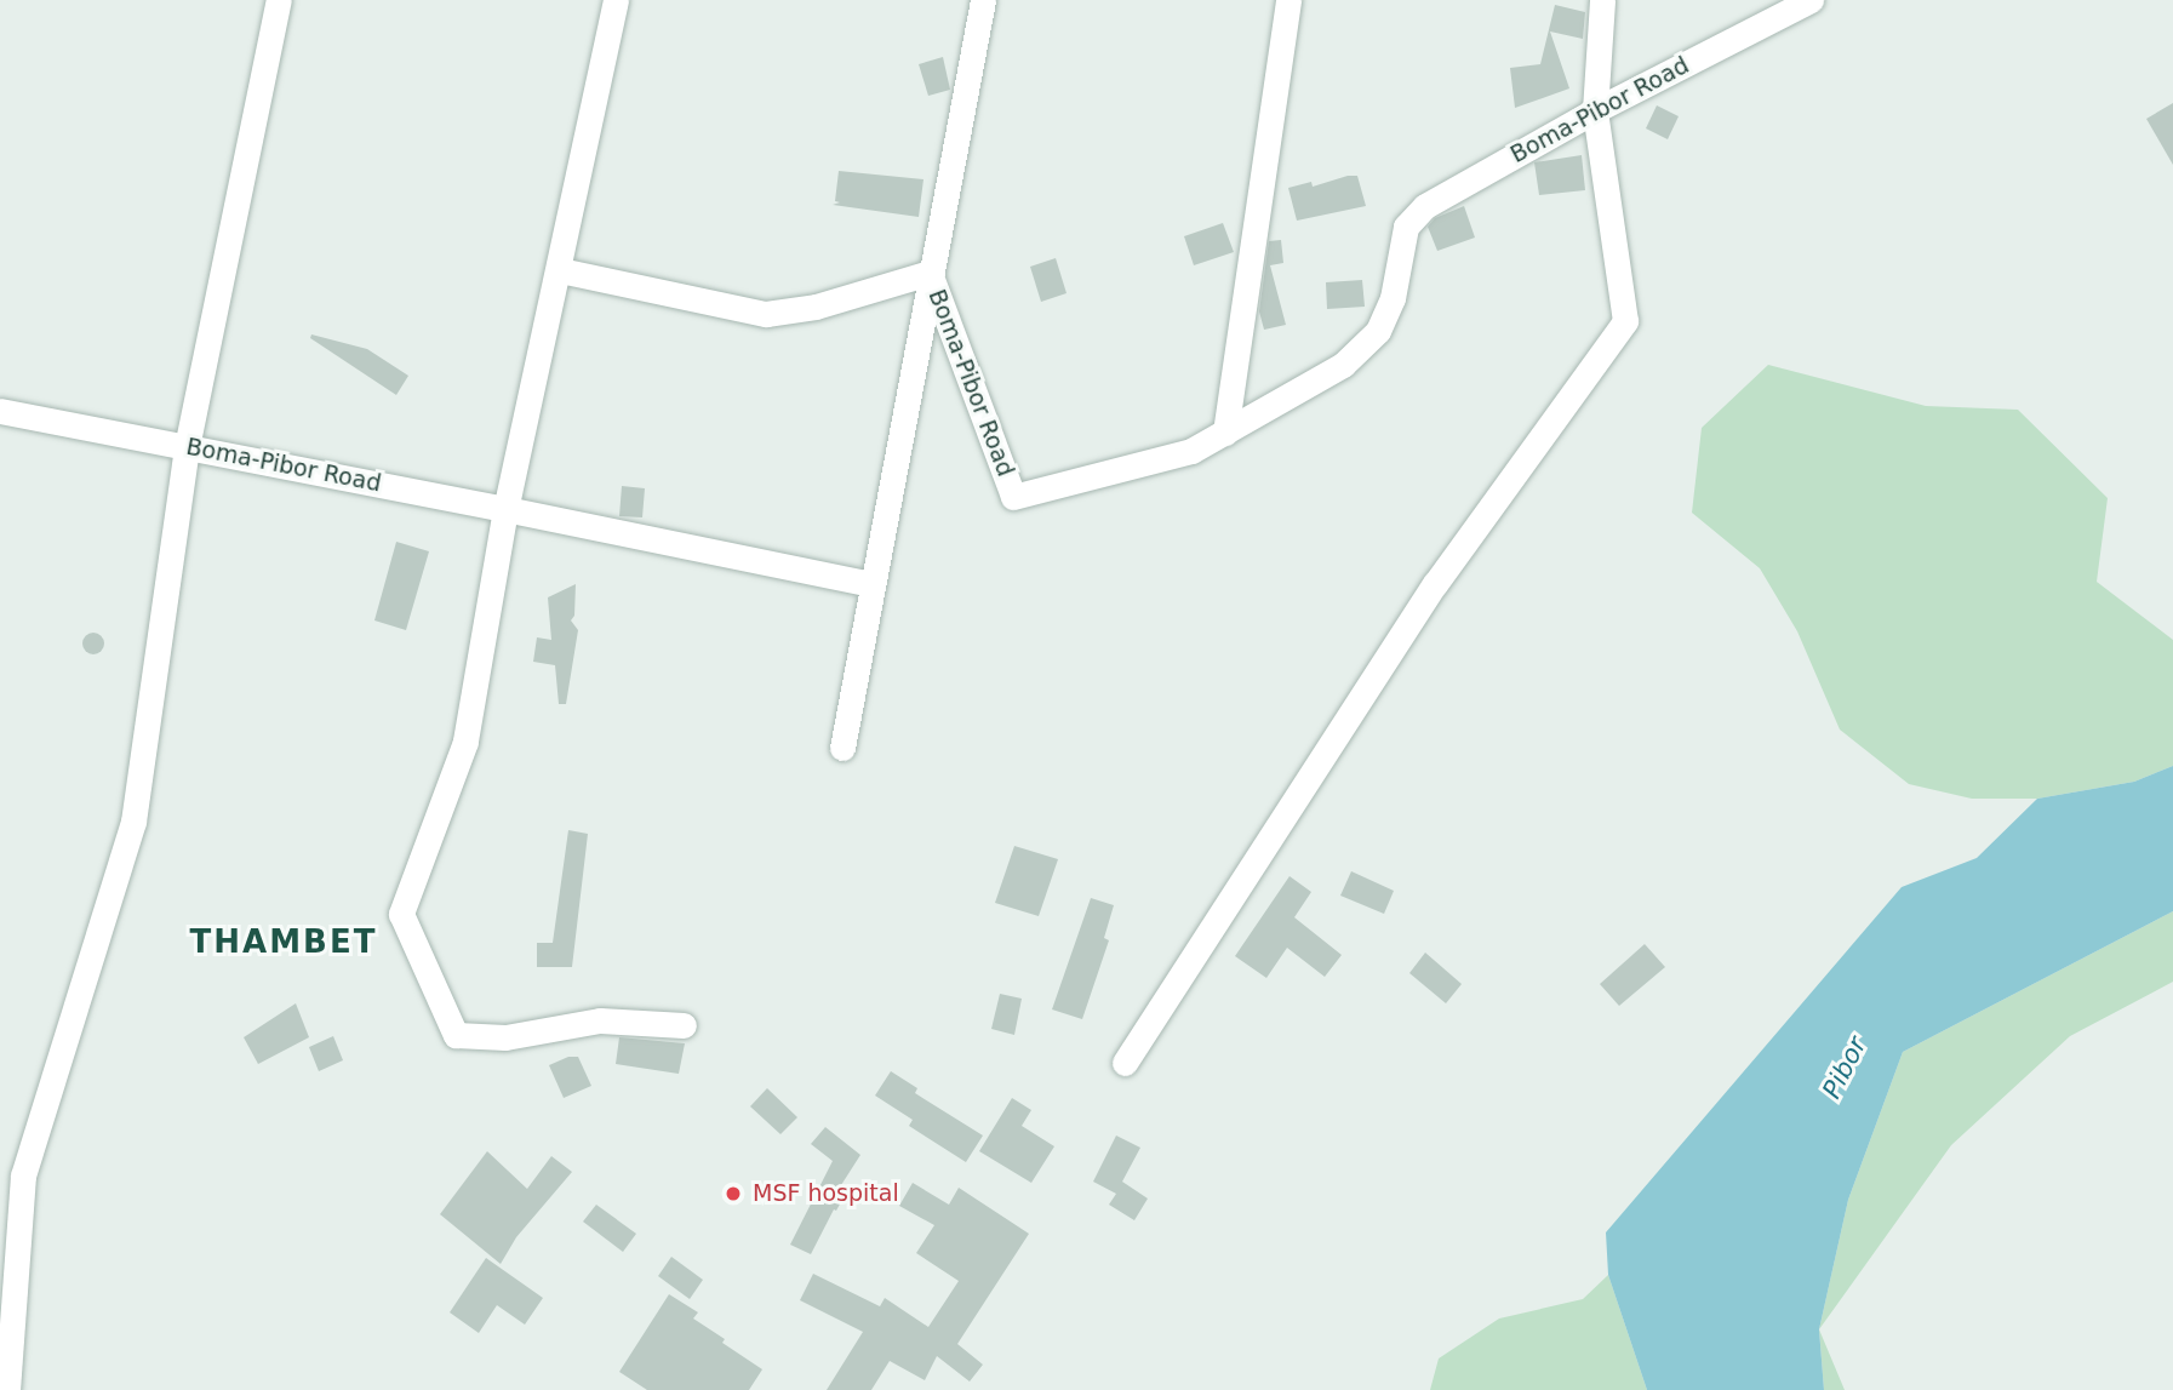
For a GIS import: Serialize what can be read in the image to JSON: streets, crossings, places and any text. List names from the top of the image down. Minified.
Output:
{"streets":{"street":["Boma-Pibor Road"]},"districts":["THAMBET"],"water":["Pibor"],"places":["MSF hospital"]}
